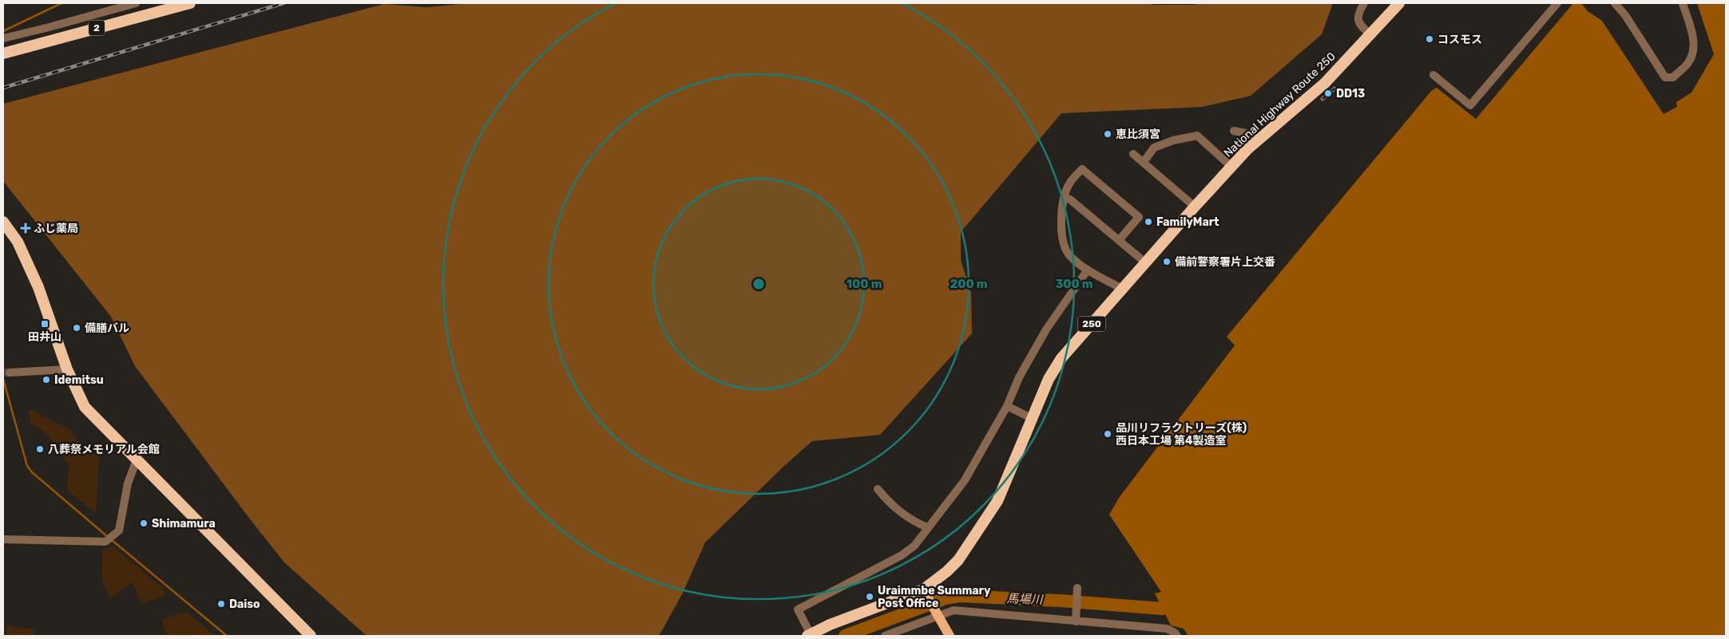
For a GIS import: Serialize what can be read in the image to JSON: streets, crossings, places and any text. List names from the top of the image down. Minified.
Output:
{"streets":{"highway":["2","National Highway Route 250","250"]},"water":["馬場川"],"places":{"other":["コスモス","DD13","恵比須宮","FamilyMart","備前警察署片上交番","備膳バル","Idemitsu","品川リフラクトリーズ(株) 西日本工場 第4製造室","八葬祭メモリアル会館","Shimamura","Uraimmbe Summary Post Office","Daiso"],"health":["ふじ薬局"],"transit":["田井山"]},"rings":["100 m","200 m","300 m"]}
